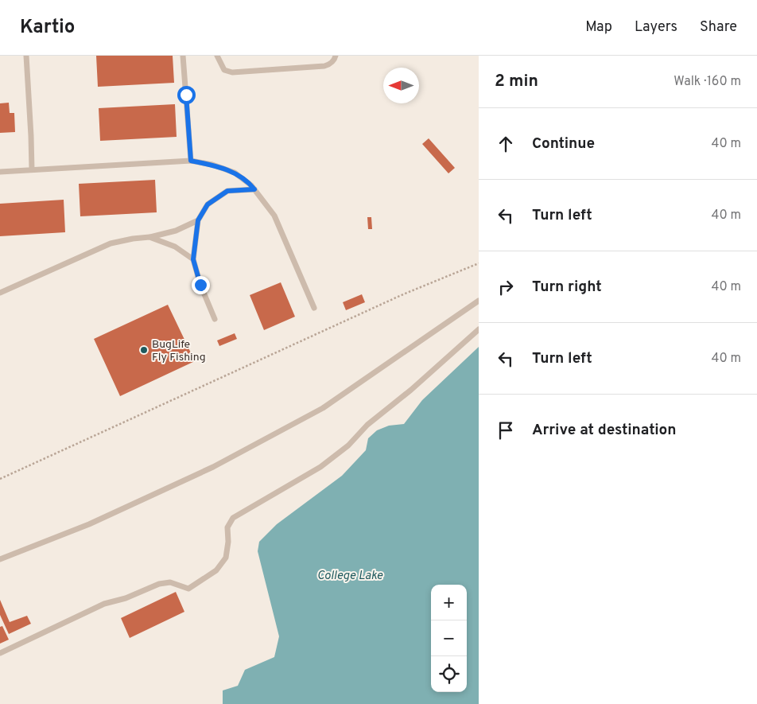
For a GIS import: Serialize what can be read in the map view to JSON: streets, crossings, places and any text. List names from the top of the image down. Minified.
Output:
{"water":["College Lake"],"places":["BugLife Fly Fishing"],"north":"left","page":{"header":"Kartio","nav":["Map","Layers","Share"],"heading":["2 min","Walk · 160 m"],"list":[["Continue","40 m"],["Turn left","40 m"],["Turn right","40 m"],["Turn left","40 m"],"Arrive at destination"],"map_buttons":["+","−"]}}
